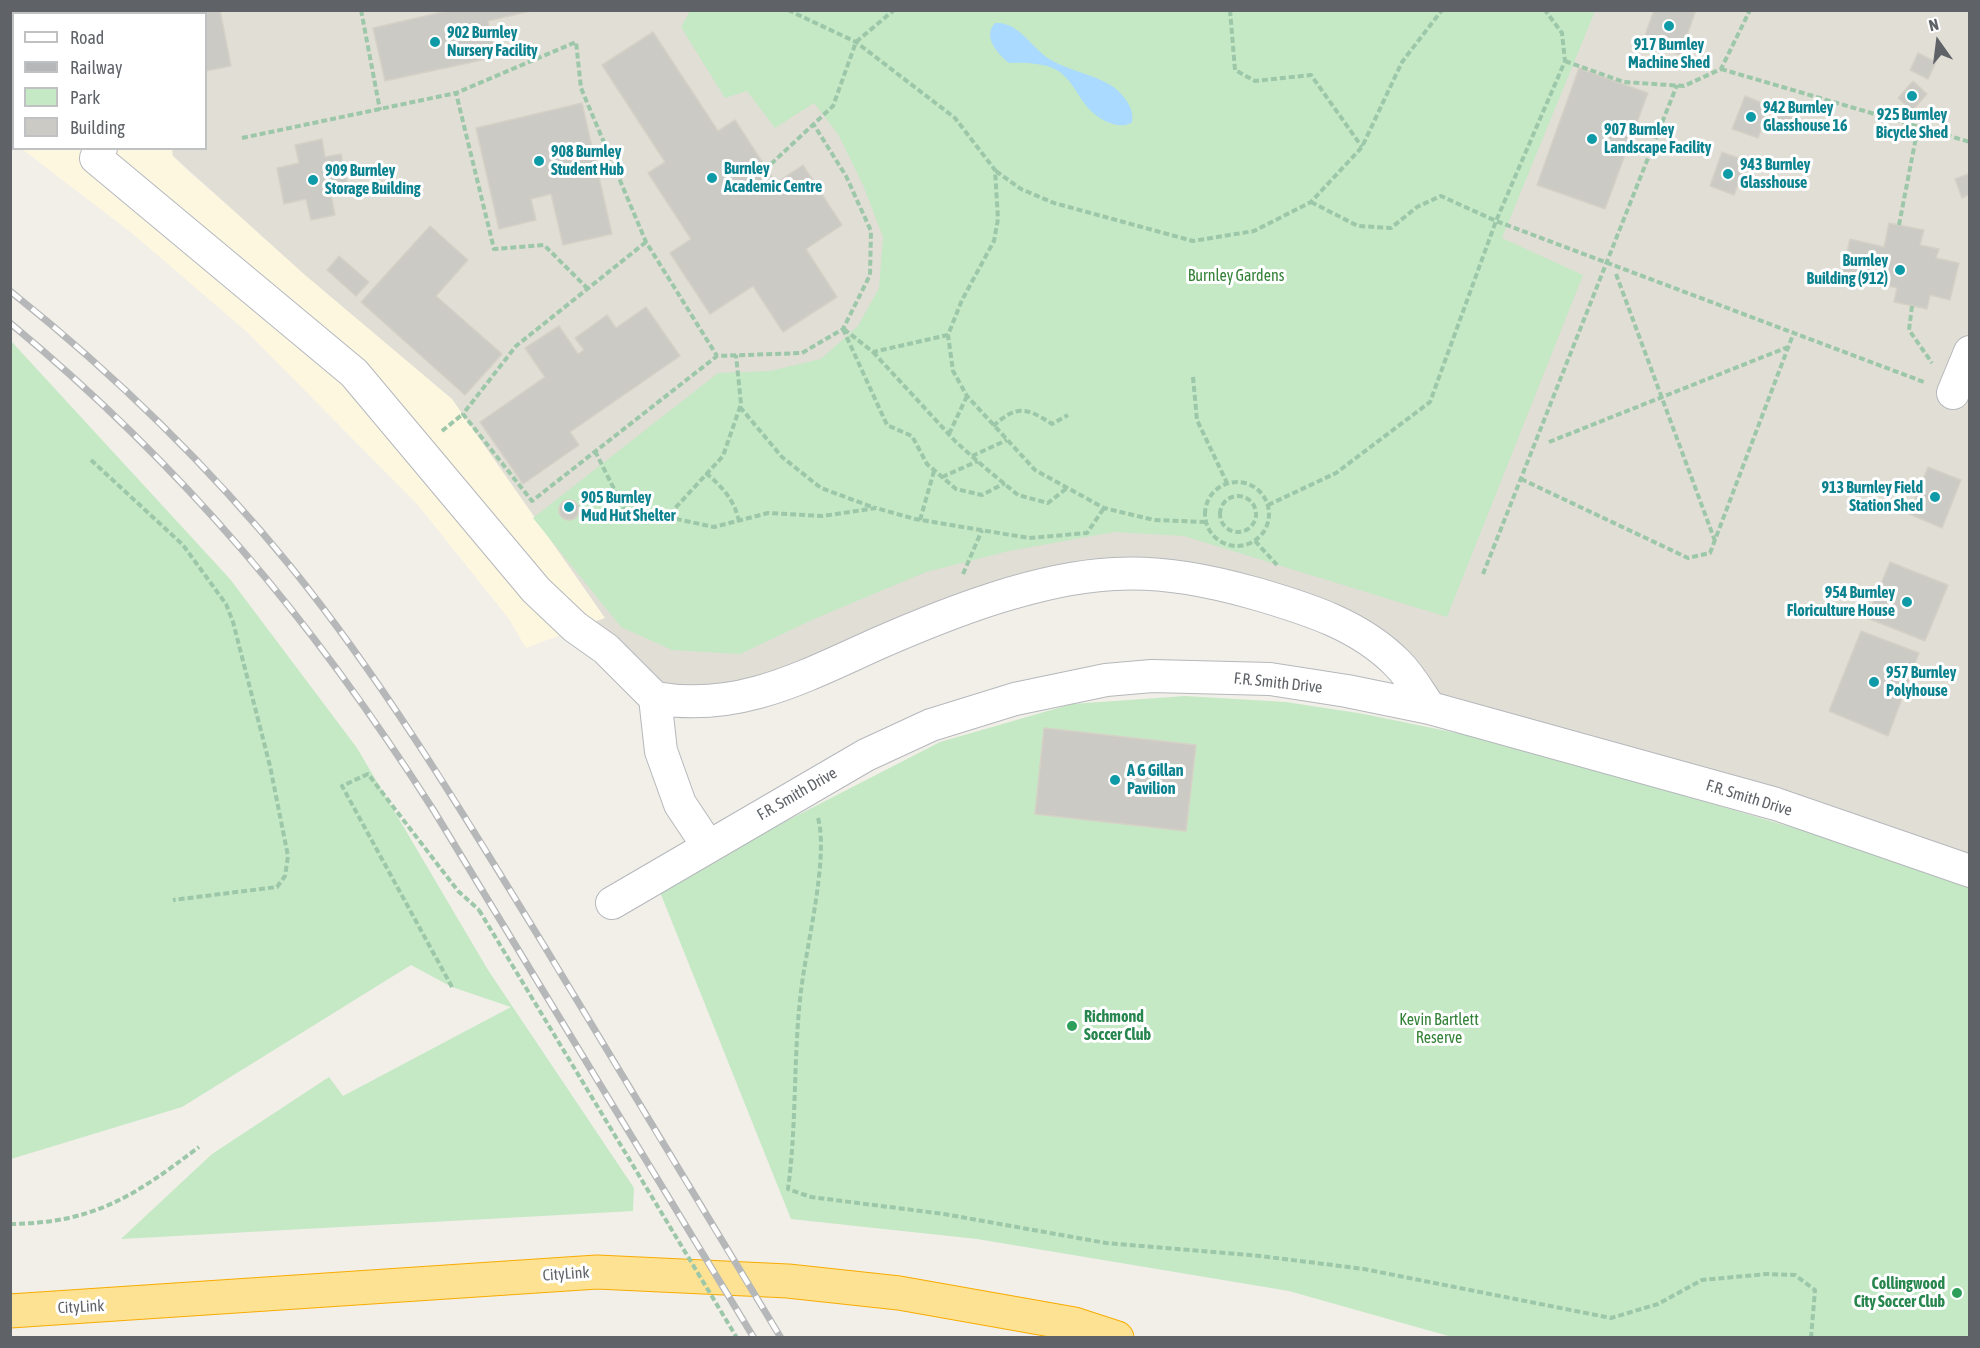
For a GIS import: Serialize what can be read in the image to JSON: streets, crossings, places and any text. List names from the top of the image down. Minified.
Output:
{"streets":{"highway":["CityLink"],"street":["F.R. Smith Drive"]},"parks":["Burnley Gardens","Kevin Bartlett Reserve"],"places":["917 Burnley Machine Shed","902 Burnley Nursery Facility","925 Burnley Bicycle Shed","942 Burnley Glasshouse 16","907 Burnley Landscape Facility","908 Burnley Student Hub","943 Burnley Glasshouse","Burnley Academic Centre","909 Burnley Storage Building","Burnley Building (912)","913 Burnley Field Station Shed","905 Burnley Mud Hut Shelter","954 Burnley Floriculture House","957 Burnley Polyhouse","A G Gillan Pavilion","Richmond Soccer Club","Collingwood City Soccer Club"],"legend":["Road","Railway","Park","Building"],"north":"top"}
